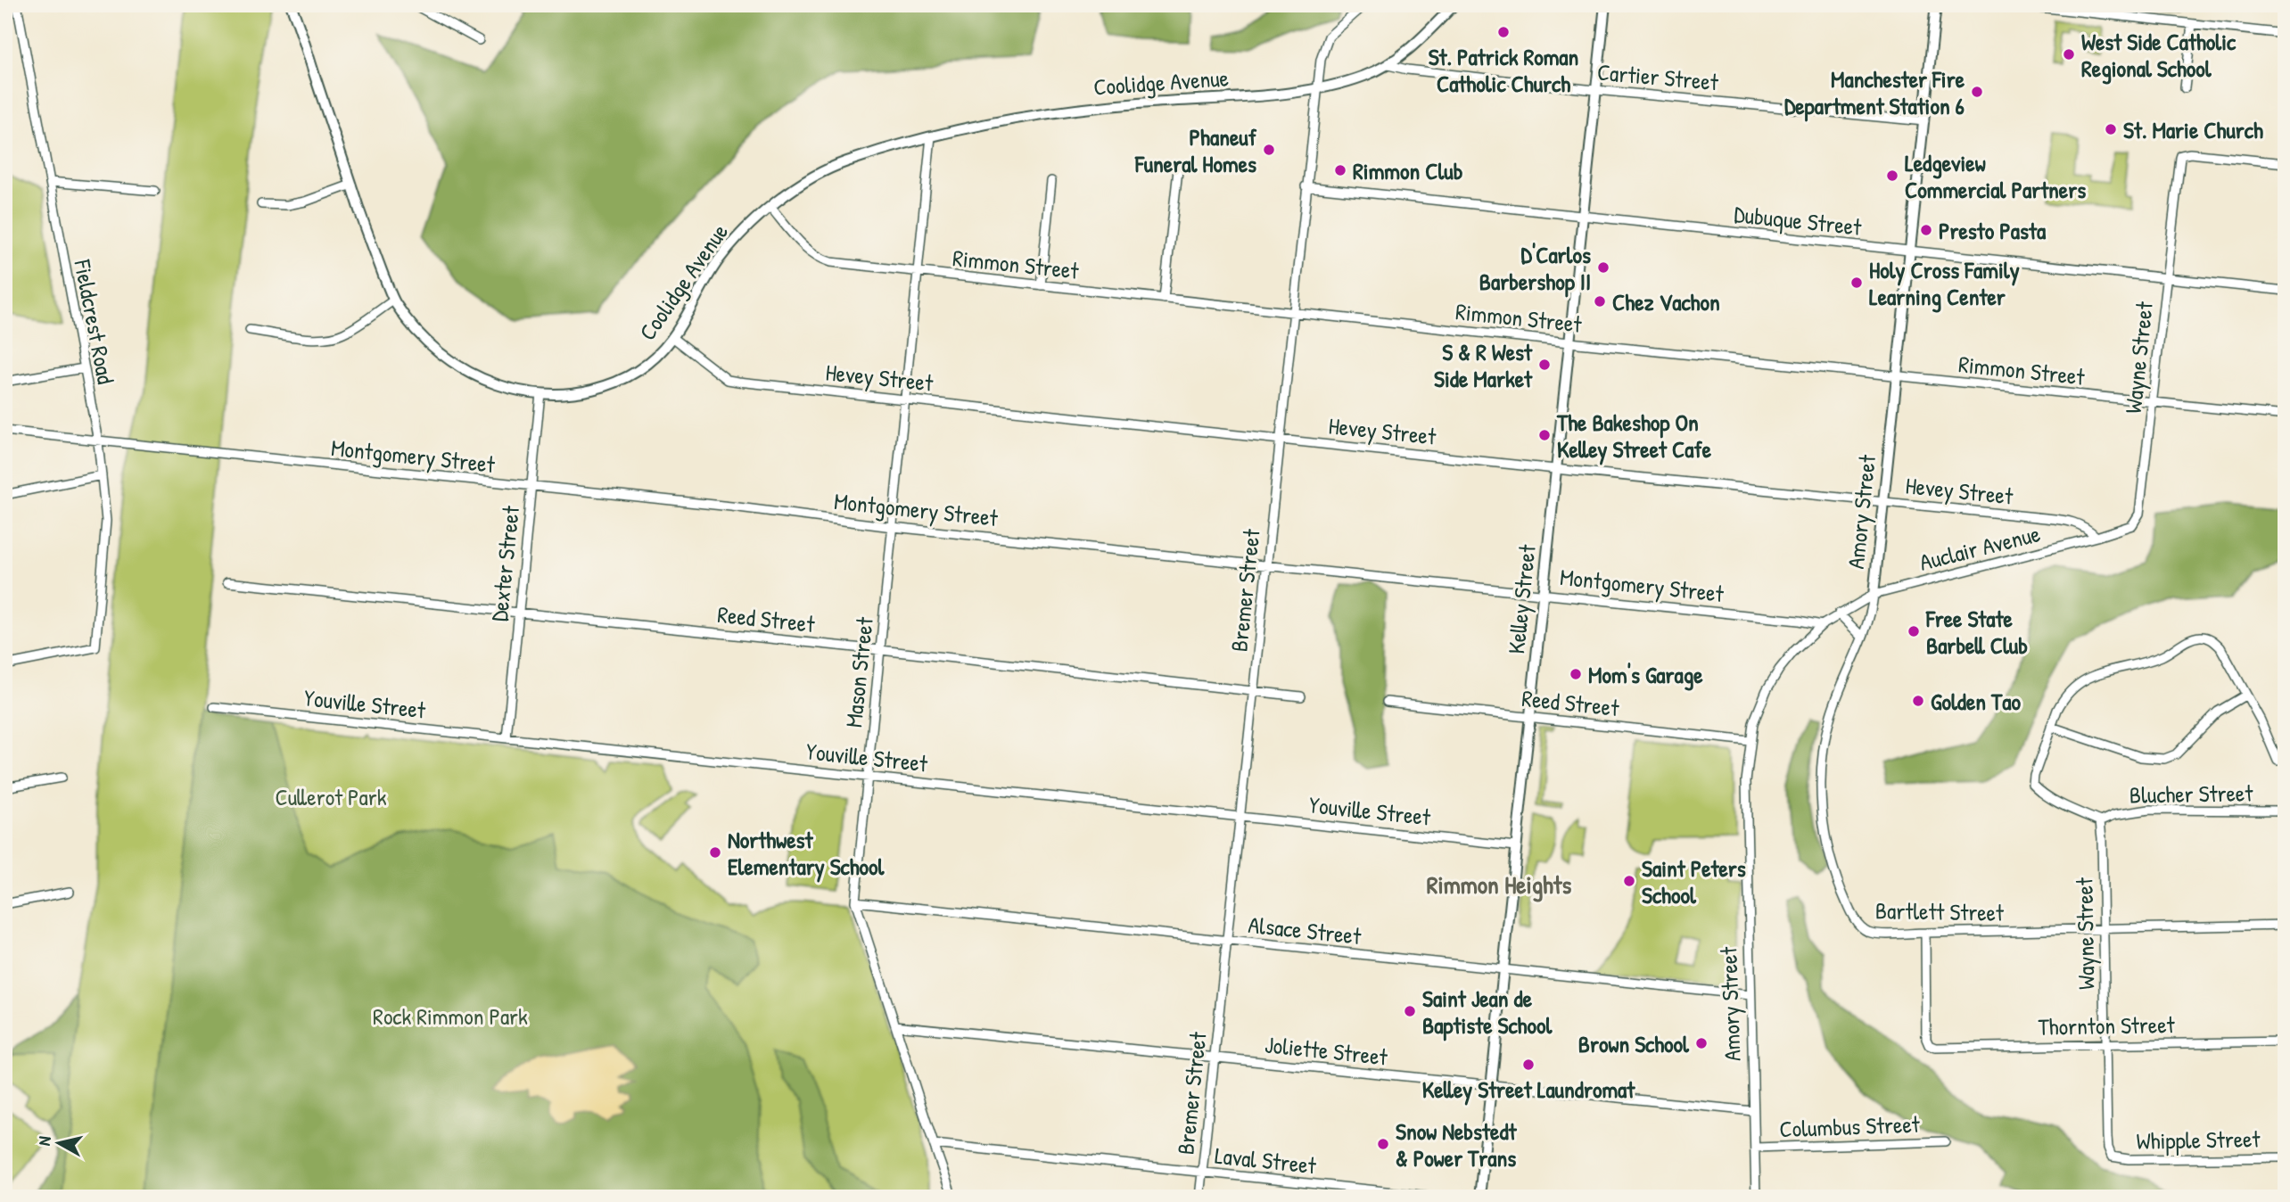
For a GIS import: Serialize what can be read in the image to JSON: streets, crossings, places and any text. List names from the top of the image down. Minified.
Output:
{"streets":{"street":["Cartier Street","Coolidge Avenue","Dubuque Street","Rimmon Street","Fieldcrest Road","Wayne Street","Hevey Street","Montgomery Street","Amory Street","Auclair Avenue","Dexter Street","Bremer Street","Kelley Street","Reed Street","Mason Street","Youville Street","Blucher Street","Bartlett Street","Alsace Street","Thornton Street","Joliette Street","Columbus Street","Whipple Street","Laval Street"]},"crossings":[["Cartier Street","Coolidge Avenue"],["Cartier Street","Amory Street"],["Cartier Street","Kelley Street"],["Coolidge Avenue","Rimmon Street"],["Coolidge Avenue","Hevey Street"],["Coolidge Avenue","Dexter Street"],["Coolidge Avenue","Bremer Street"],["Coolidge Avenue","Mason Street"],["Dubuque Street","Wayne Street"],["Dubuque Street","Amory Street"],["Dubuque Street","Bremer Street"],["Dubuque Street","Kelley Street"],["Rimmon Street","Wayne Street"],["Rimmon Street","Amory Street"],["Rimmon Street","Bremer Street"],["Rimmon Street","Kelley Street"],["Rimmon Street","Mason Street"],["Fieldcrest Road","Montgomery Street"],["Wayne Street","Hevey Street"],["Wayne Street","Auclair Avenue"],["Wayne Street","Blucher Street"],["Wayne Street","Bartlett Street"],["Wayne Street","Thornton Street"],["Wayne Street","Whipple Street"],["Hevey Street","Amory Street"],["Hevey Street","Auclair Avenue"],["Hevey Street","Bremer Street"],["Hevey Street","Kelley Street"],["Hevey Street","Mason Street"],["Montgomery Street","Amory Street"],["Montgomery Street","Dexter Street"],["Montgomery Street","Bremer Street"],["Montgomery Street","Kelley Street"],["Montgomery Street","Mason Street"],["Amory Street","Auclair Avenue"],["Amory Street","Reed Street"],["Amory Street","Bartlett Street"],["Amory Street","Alsace Street"],["Amory Street","Joliette Street"],["Amory Street","Columbus Street"],["Auclair Avenue","Bartlett Street"],["Dexter Street","Reed Street"],["Dexter Street","Youville Street"],["Bremer Street","Reed Street"],["Bremer Street","Youville Street"],["Bremer Street","Alsace Street"],["Bremer Street","Joliette Street"],["Bremer Street","Laval Street"],["Kelley Street","Reed Street"],["Kelley Street","Youville Street"],["Kelley Street","Alsace Street"],["Kelley Street","Joliette Street"],["Reed Street","Mason Street"],["Mason Street","Youville Street"],["Mason Street","Alsace Street"],["Mason Street","Joliette Street"],["Mason Street","Laval Street"],["Bartlett Street","Thornton Street"]],"districts":["Rimmon Heights"],"parks":["Cullerot Park","Rock Rimmon Park"],"places":["St. Patrick Roman Catholic Church","West Side Catholic Regional School","Manchester Fire Department Station 6","St. Marie Church","Phaneuf Funeral Homes","Rimmon Club","Ledgeview Commercial Partners","Presto Pasta","D'Carlos Barbershop II","Holy Cross Family Learning Center","Chez Vachon","S & R West Side Market","The Bakeshop On Kelley Street Cafe","Free State Barbell Club","Mom's Garage","Golden Tao","Northwest Elementary School","Saint Peters School","Saint Jean de Baptiste School","Brown School","Kelley Street Laundromat","Snow Nebstedt & Power Trans"],"north":"left"}
